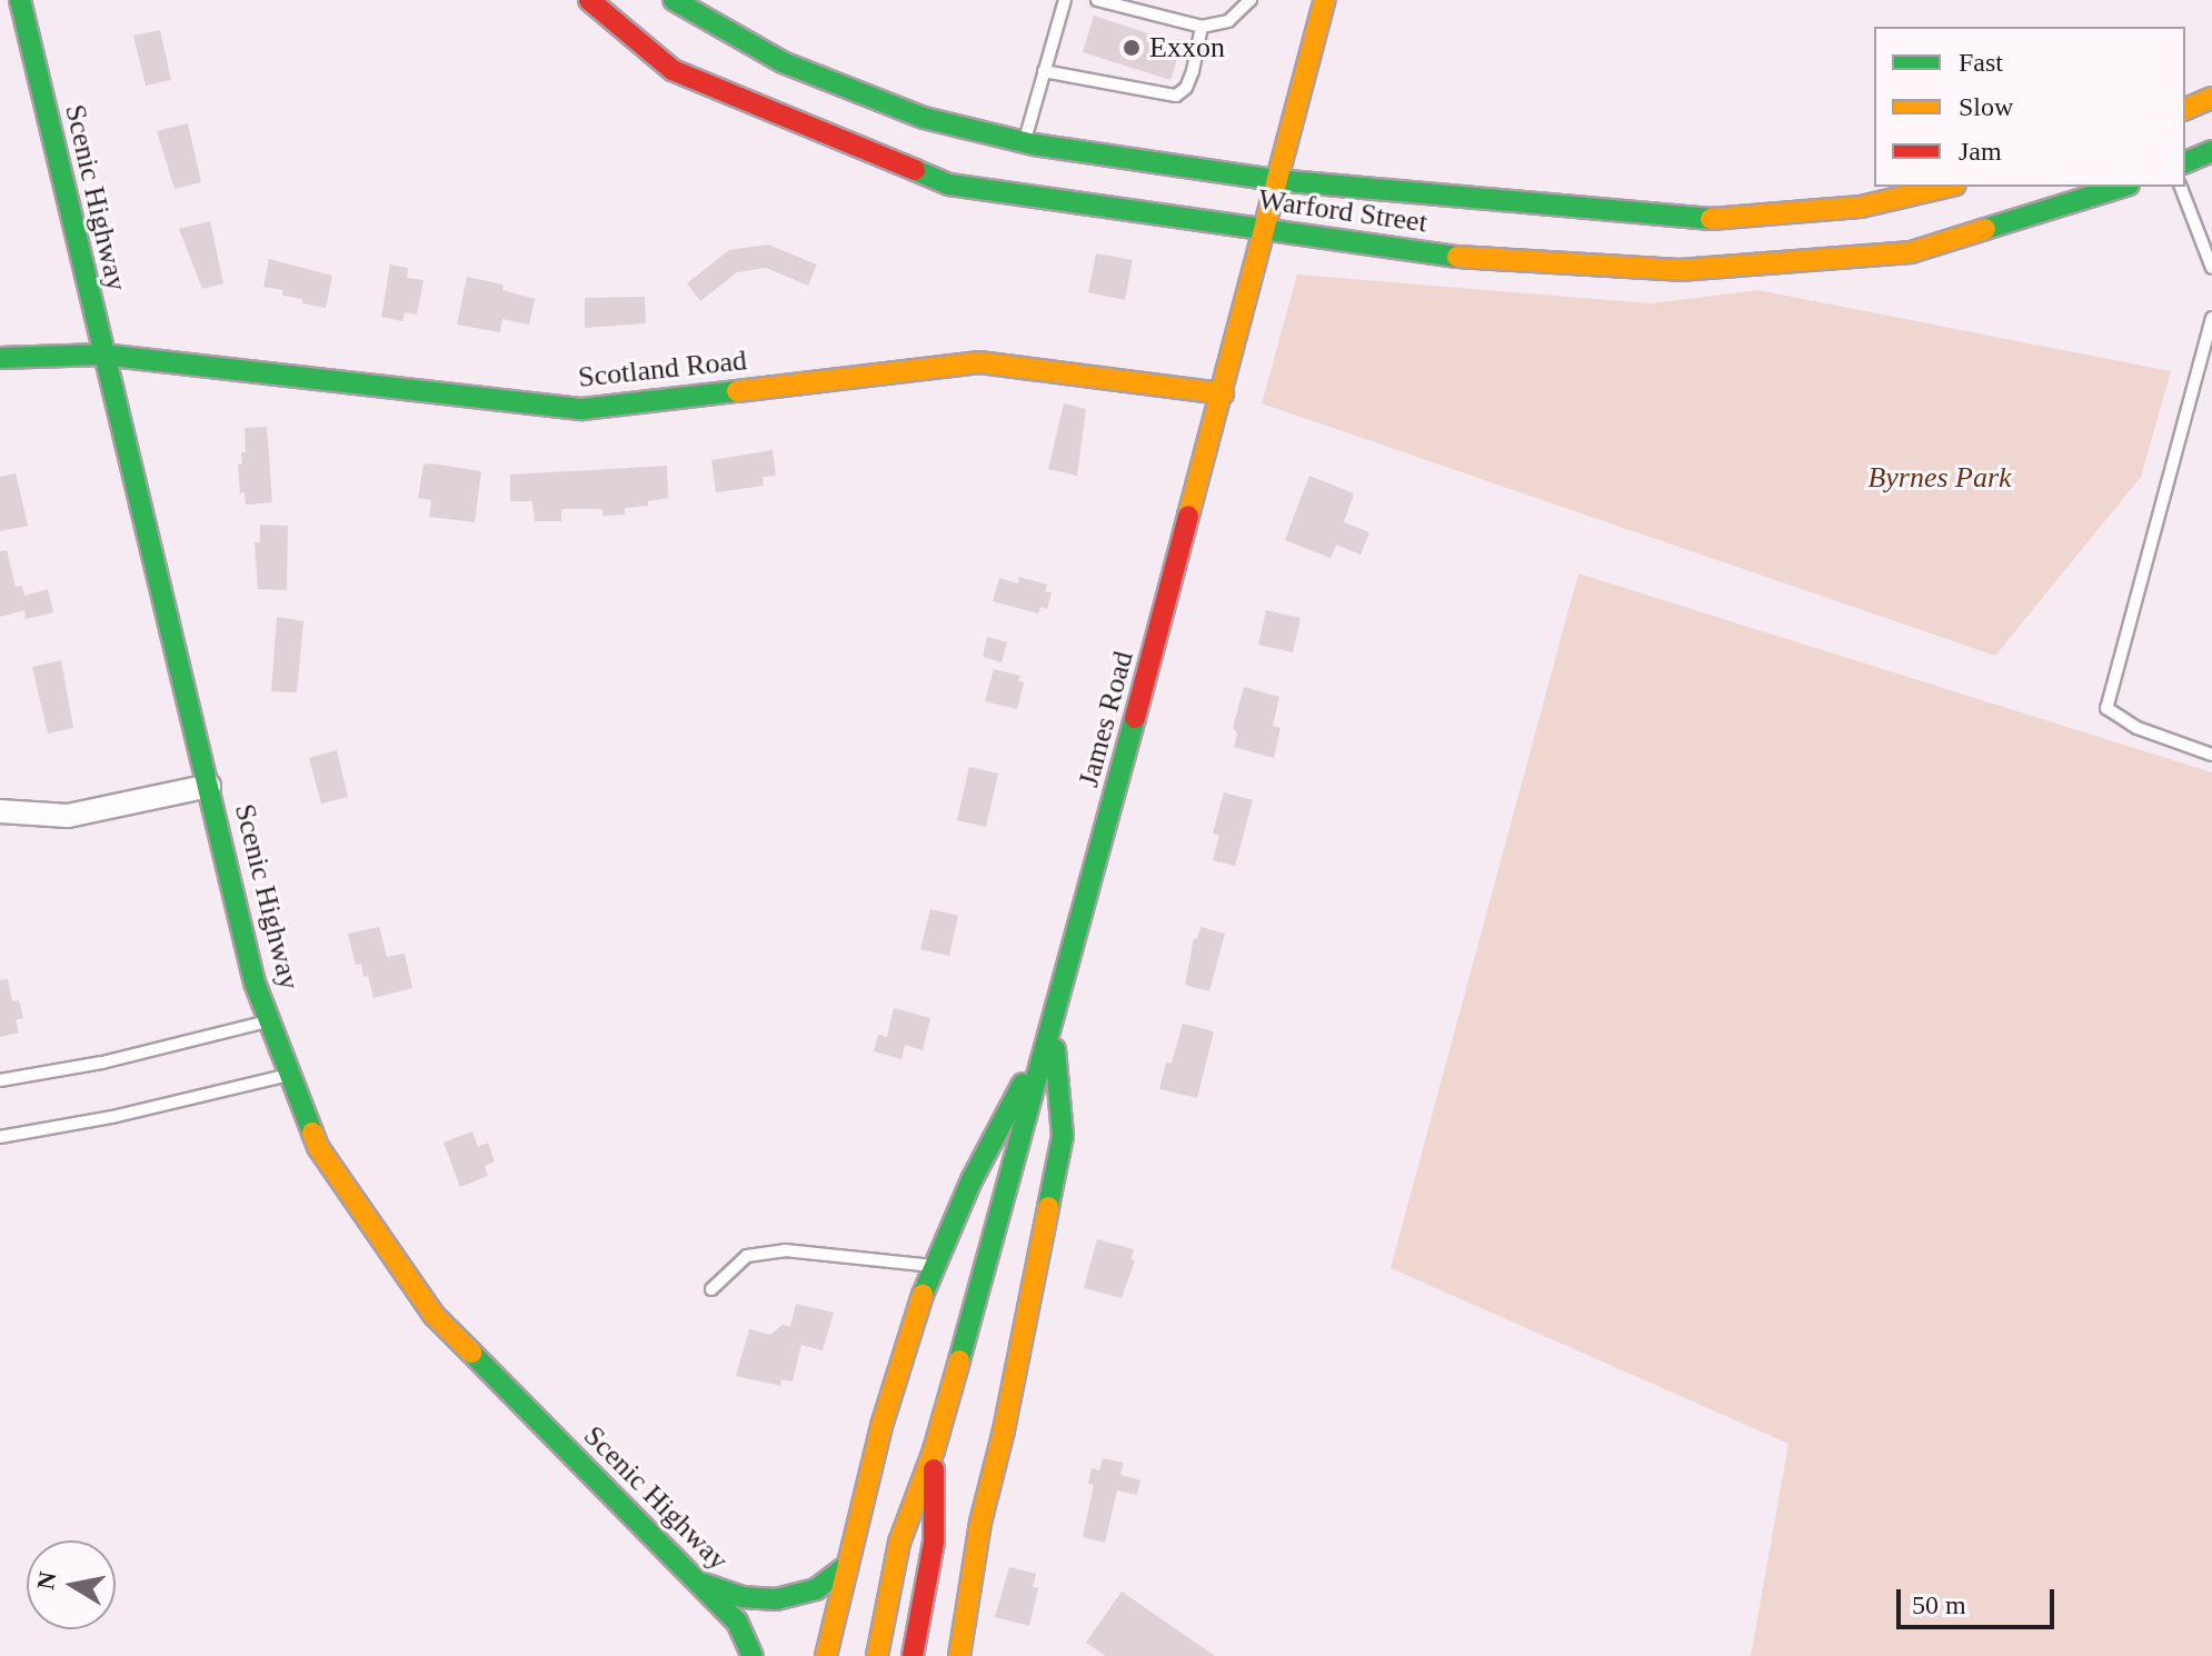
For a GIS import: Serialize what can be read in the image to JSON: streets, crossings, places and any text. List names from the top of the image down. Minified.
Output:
{"streets":{"main road":["Scenic Highway","Warford Street","Scotland Road","James Road"]},"crossings":[["Scenic Highway","Scotland Road"],["Warford Street","James Road"],["Scotland Road","James Road"]],"parks":["Byrnes Park"],"places":["Exxon"],"legend":["Fast","Slow","Jam"],"scale_bar":"50 m","north":"left"}
